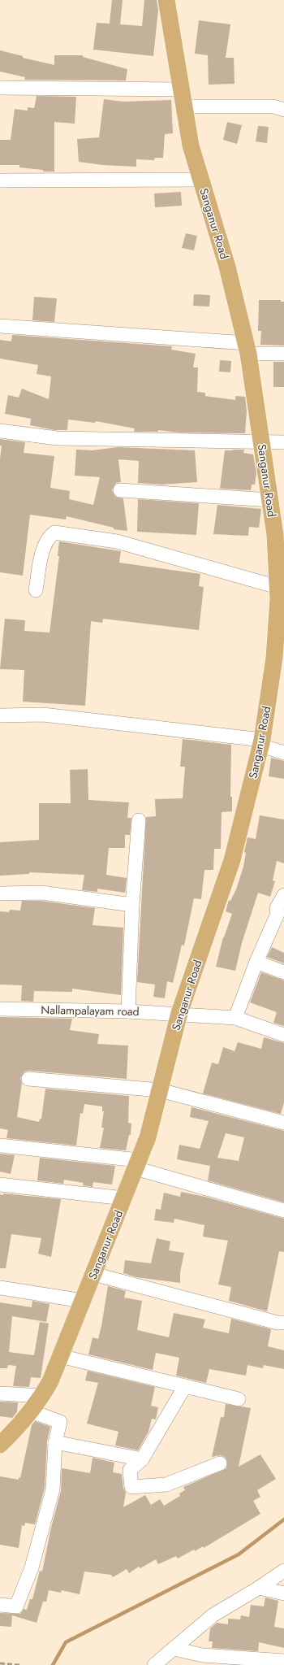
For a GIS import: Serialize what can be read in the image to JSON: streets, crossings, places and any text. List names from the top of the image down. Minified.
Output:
{"streets":{"main road":["Sanganur Road"],"street":["Nallampalayam road"]},"crossings":[["Sanganur Road","Nallampalayam road"]]}
